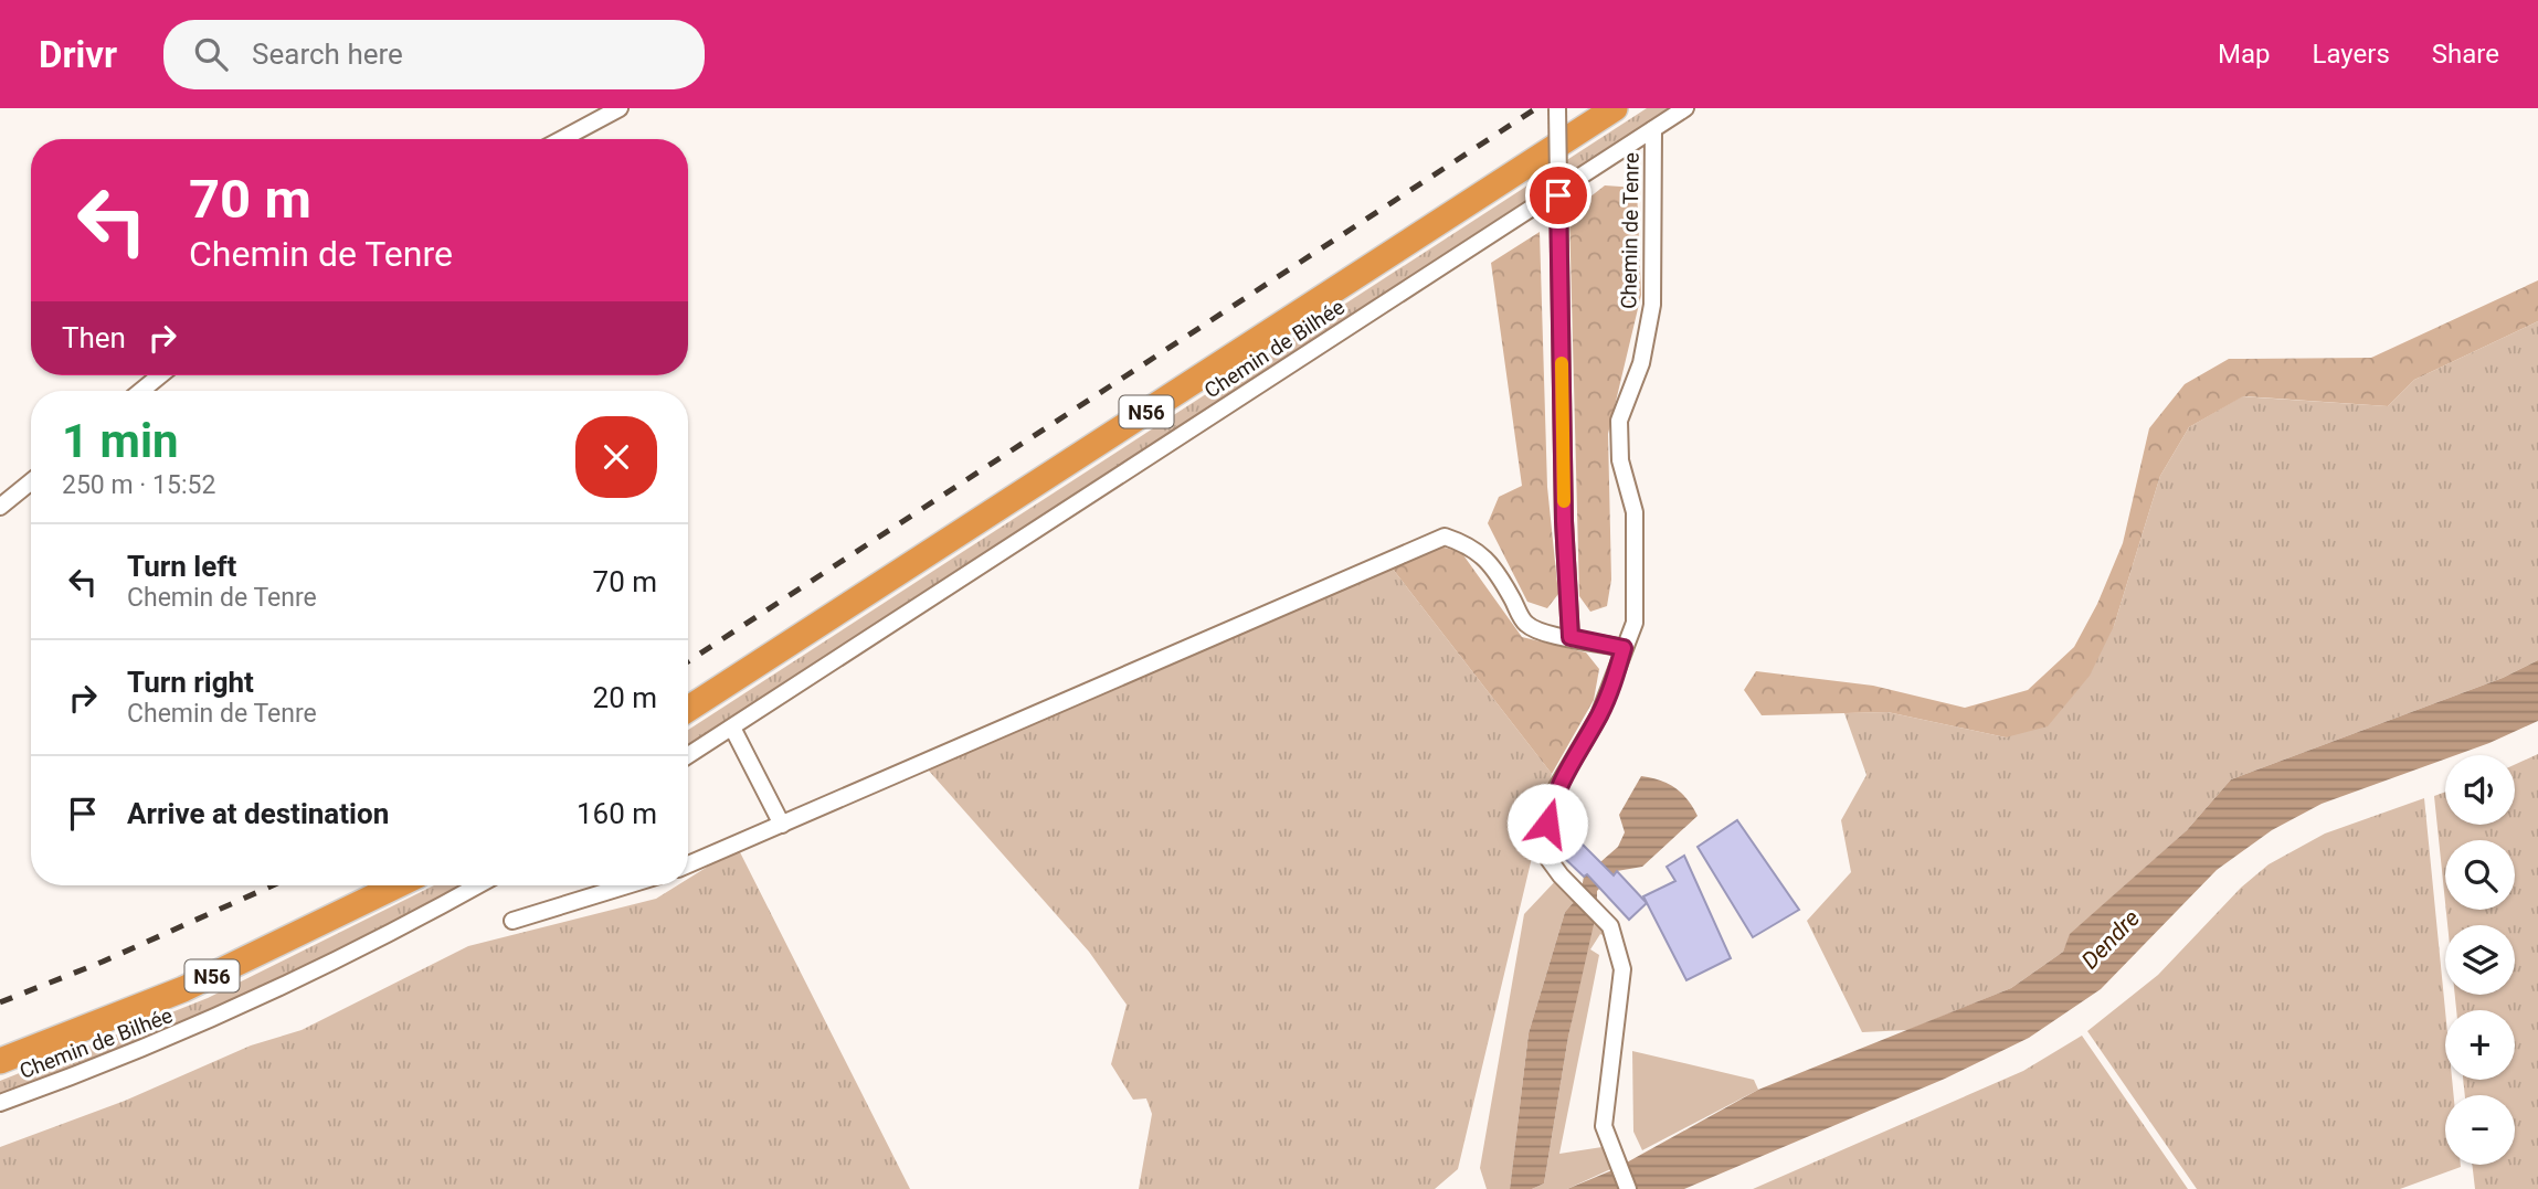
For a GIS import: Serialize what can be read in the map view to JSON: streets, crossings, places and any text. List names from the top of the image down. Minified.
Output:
{"streets":{"highway":["N56"],"street":["Chemin de Tenre","Chemin de Bilhée"]},"crossings":[["Chemin de Tenre","Chemin de Bilhée"]],"water":["Dendre"],"page":{"header":"Drivr","search":"Search here","nav":["Map","Layers","Share"],"turn":["70 m","Chemin de Tenre"],"then":"Then","heading":["1 min","250 m · 15:52"],"list":[{"name":"Turn left","note":"Chemin de Tenre","value":"70 m"},{"name":"Turn right","note":"Chemin de Tenre","value":"20 m"},{"name":"Arrive at destination","value":"160 m"}],"map_buttons":["+","−"]}}
